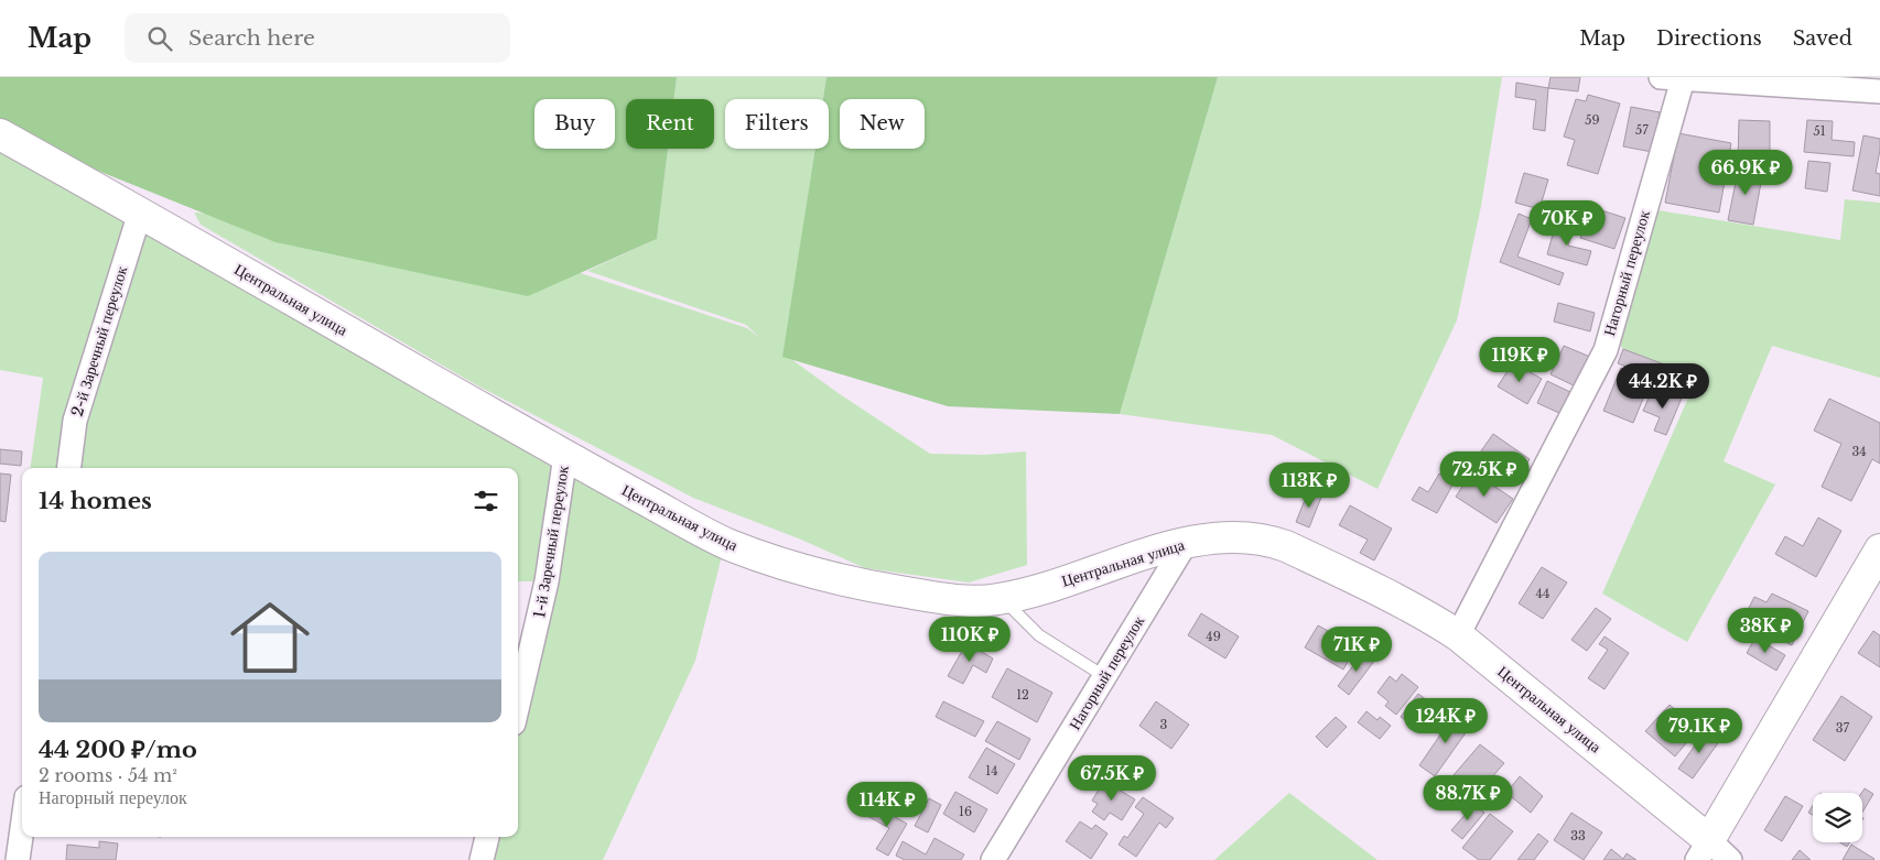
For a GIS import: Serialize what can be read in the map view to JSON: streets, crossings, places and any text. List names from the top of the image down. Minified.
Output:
{"streets":{"street":["Нагорный переулок","Центральная улица","2-й Заречный переулок","1-й Заречный переулок"]},"crossings":[["Нагорный переулок","Центральная улица"],["Центральная улица","2-й Заречный переулок"],["Центральная улица","1-й Заречный переулок"]],"house_numbers":["59","57","51","34","44","49","12","3","37","14","16","33"],"page":{"header":"Map","search":"Search here","nav":["Map","Directions","Saved"],"chip":["Buy","Rent","Filters","New"],"price":["66.9K ₽","70K ₽","119K ₽","44.2K ₽","72.5K ₽","113K ₽","38K ₽","110K ₽","71K ₽","124K ₽","79.1K ₽","67.5K ₽","88.7K ₽","114K ₽"],"heading":"14 homes","list":[{"name":"44 200 ₽/mo","note":"2 rooms · 54 m² · Нагорный переулок"}]}}
